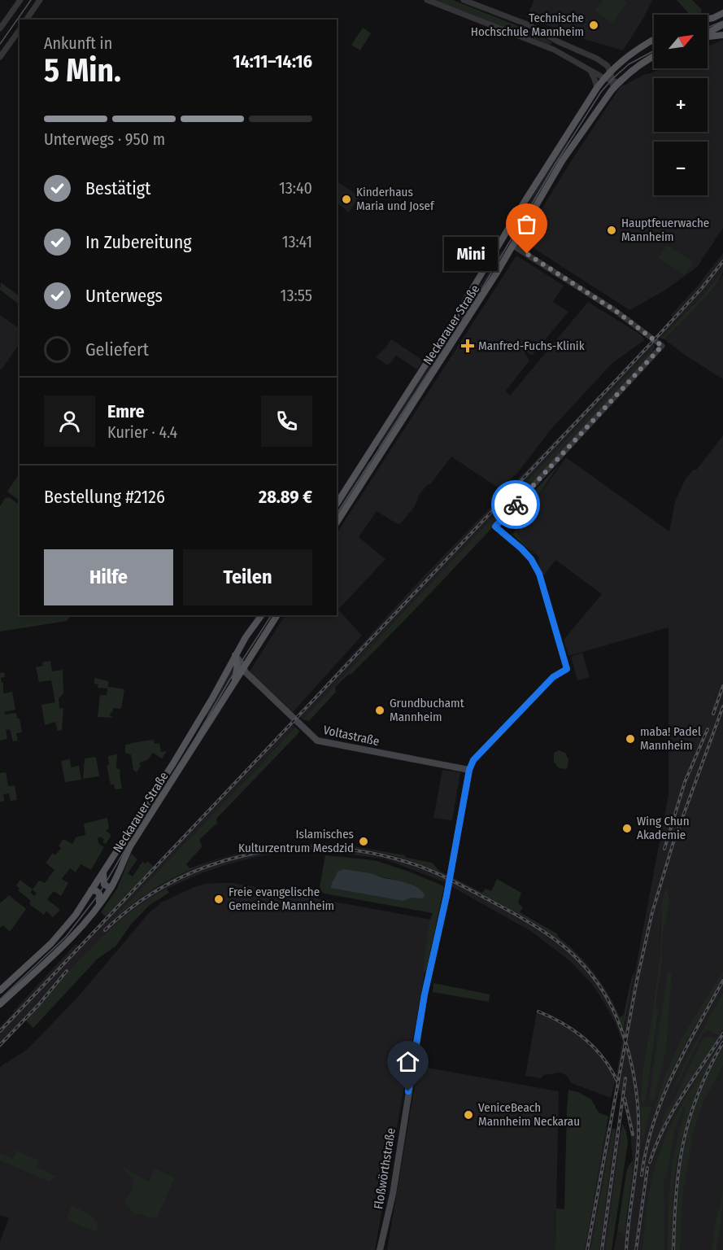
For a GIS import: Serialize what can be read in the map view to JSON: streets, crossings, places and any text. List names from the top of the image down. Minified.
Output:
{"streets":{"main road":["Neckarauer Straße","Voltastraße","Floßwörthstraße"]},"crossings":[["Neckarauer Straße","Voltastraße"],["Neckarauer Straße","Floßwörthstraße"],["Voltastraße","Floßwörthstraße"]],"places":{"other":["Technische Hochschule Mannheim","Kinderhaus Maria und Josef","Hauptfeuerwache Mannheim","Mini","Grundbuchamt Mannheim","maba! Padel Mannheim","Wing Chun Akademie","Islamisches Kulturzentrum Mesdzid","Freie evangelische Gemeinde Mannheim","VeniceBeach Mannheim Neckarau"],"health":["Manfred-Fuchs-Klinik"]},"north":"top right","page":{"map_buttons":["+","−"],"heading":["5 Min.","Ankunft in","14:11–14:16"],"panel":["Emre","Kurier · 4.4","Bestellung #2126","28.89 €"],"bar":"Unterwegs · 950 m","list":[["Bestätigt","13:40"],["In Zubereitung","13:41"],["Unterwegs","13:55"],"Geliefert"],"bubble":"Mini","buttons":["Hilfe","Teilen"]}}
